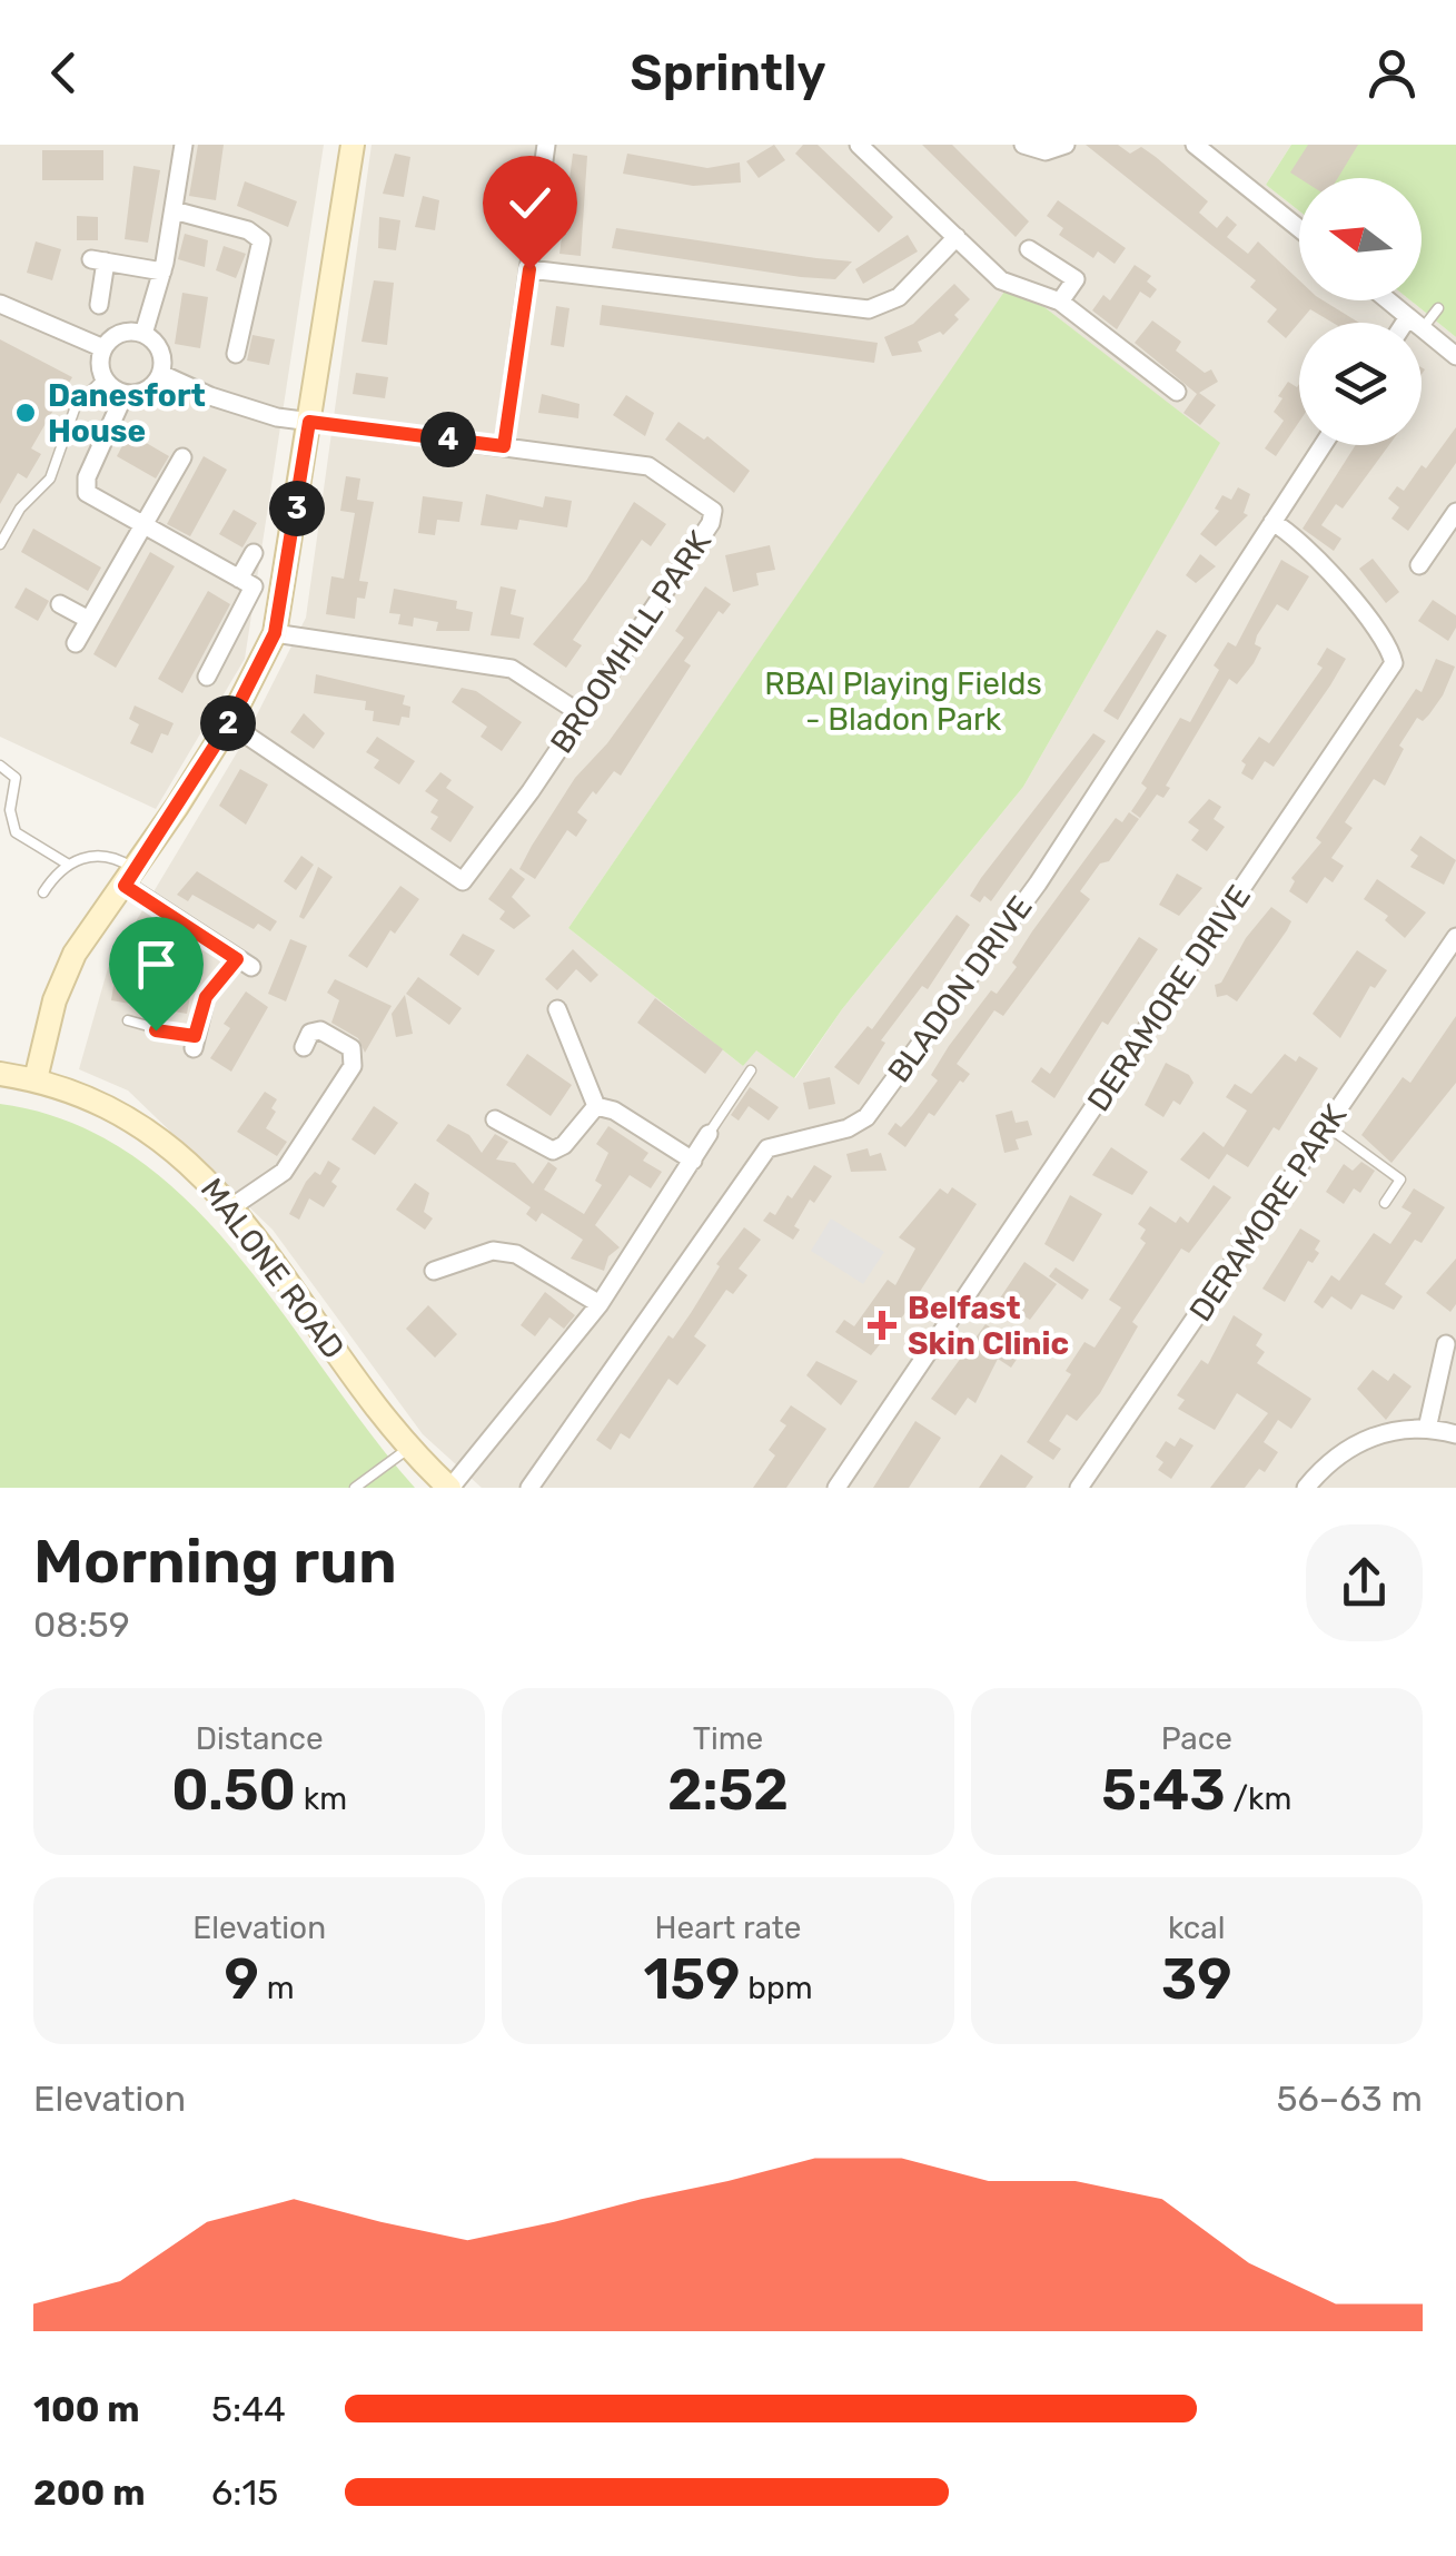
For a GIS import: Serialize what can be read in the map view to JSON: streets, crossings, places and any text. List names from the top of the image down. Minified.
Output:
{"streets":{"street":["BROOMHILL PARK","BLADON DRIVE","DERAMORE DRIVE","DERAMORE PARK","MALONE ROAD"]},"crossings":[["BLADON DRIVE","DERAMORE DRIVE"]],"parks":["RBAI Playing Fields - Bladon Park"],"places":{"other":["Danesfort House"],"health":["Belfast Skin Clinic"]},"north":"left","page":{"header":"Sprintly","pins":["4","3","2"],"heading":["Morning run","08:59"],"stats":[["Distance","0.50 km"],["Time","2:52"],["Pace","5:43 /km"],["Elevation","9 m"],["Heart rate","159 bpm"],["kcal","39"]],"chart":["Elevation","56–63 m"],"list":[{"name":"100 m","note":"5:44"},{"name":"200 m","note":"6:15"}]}}
